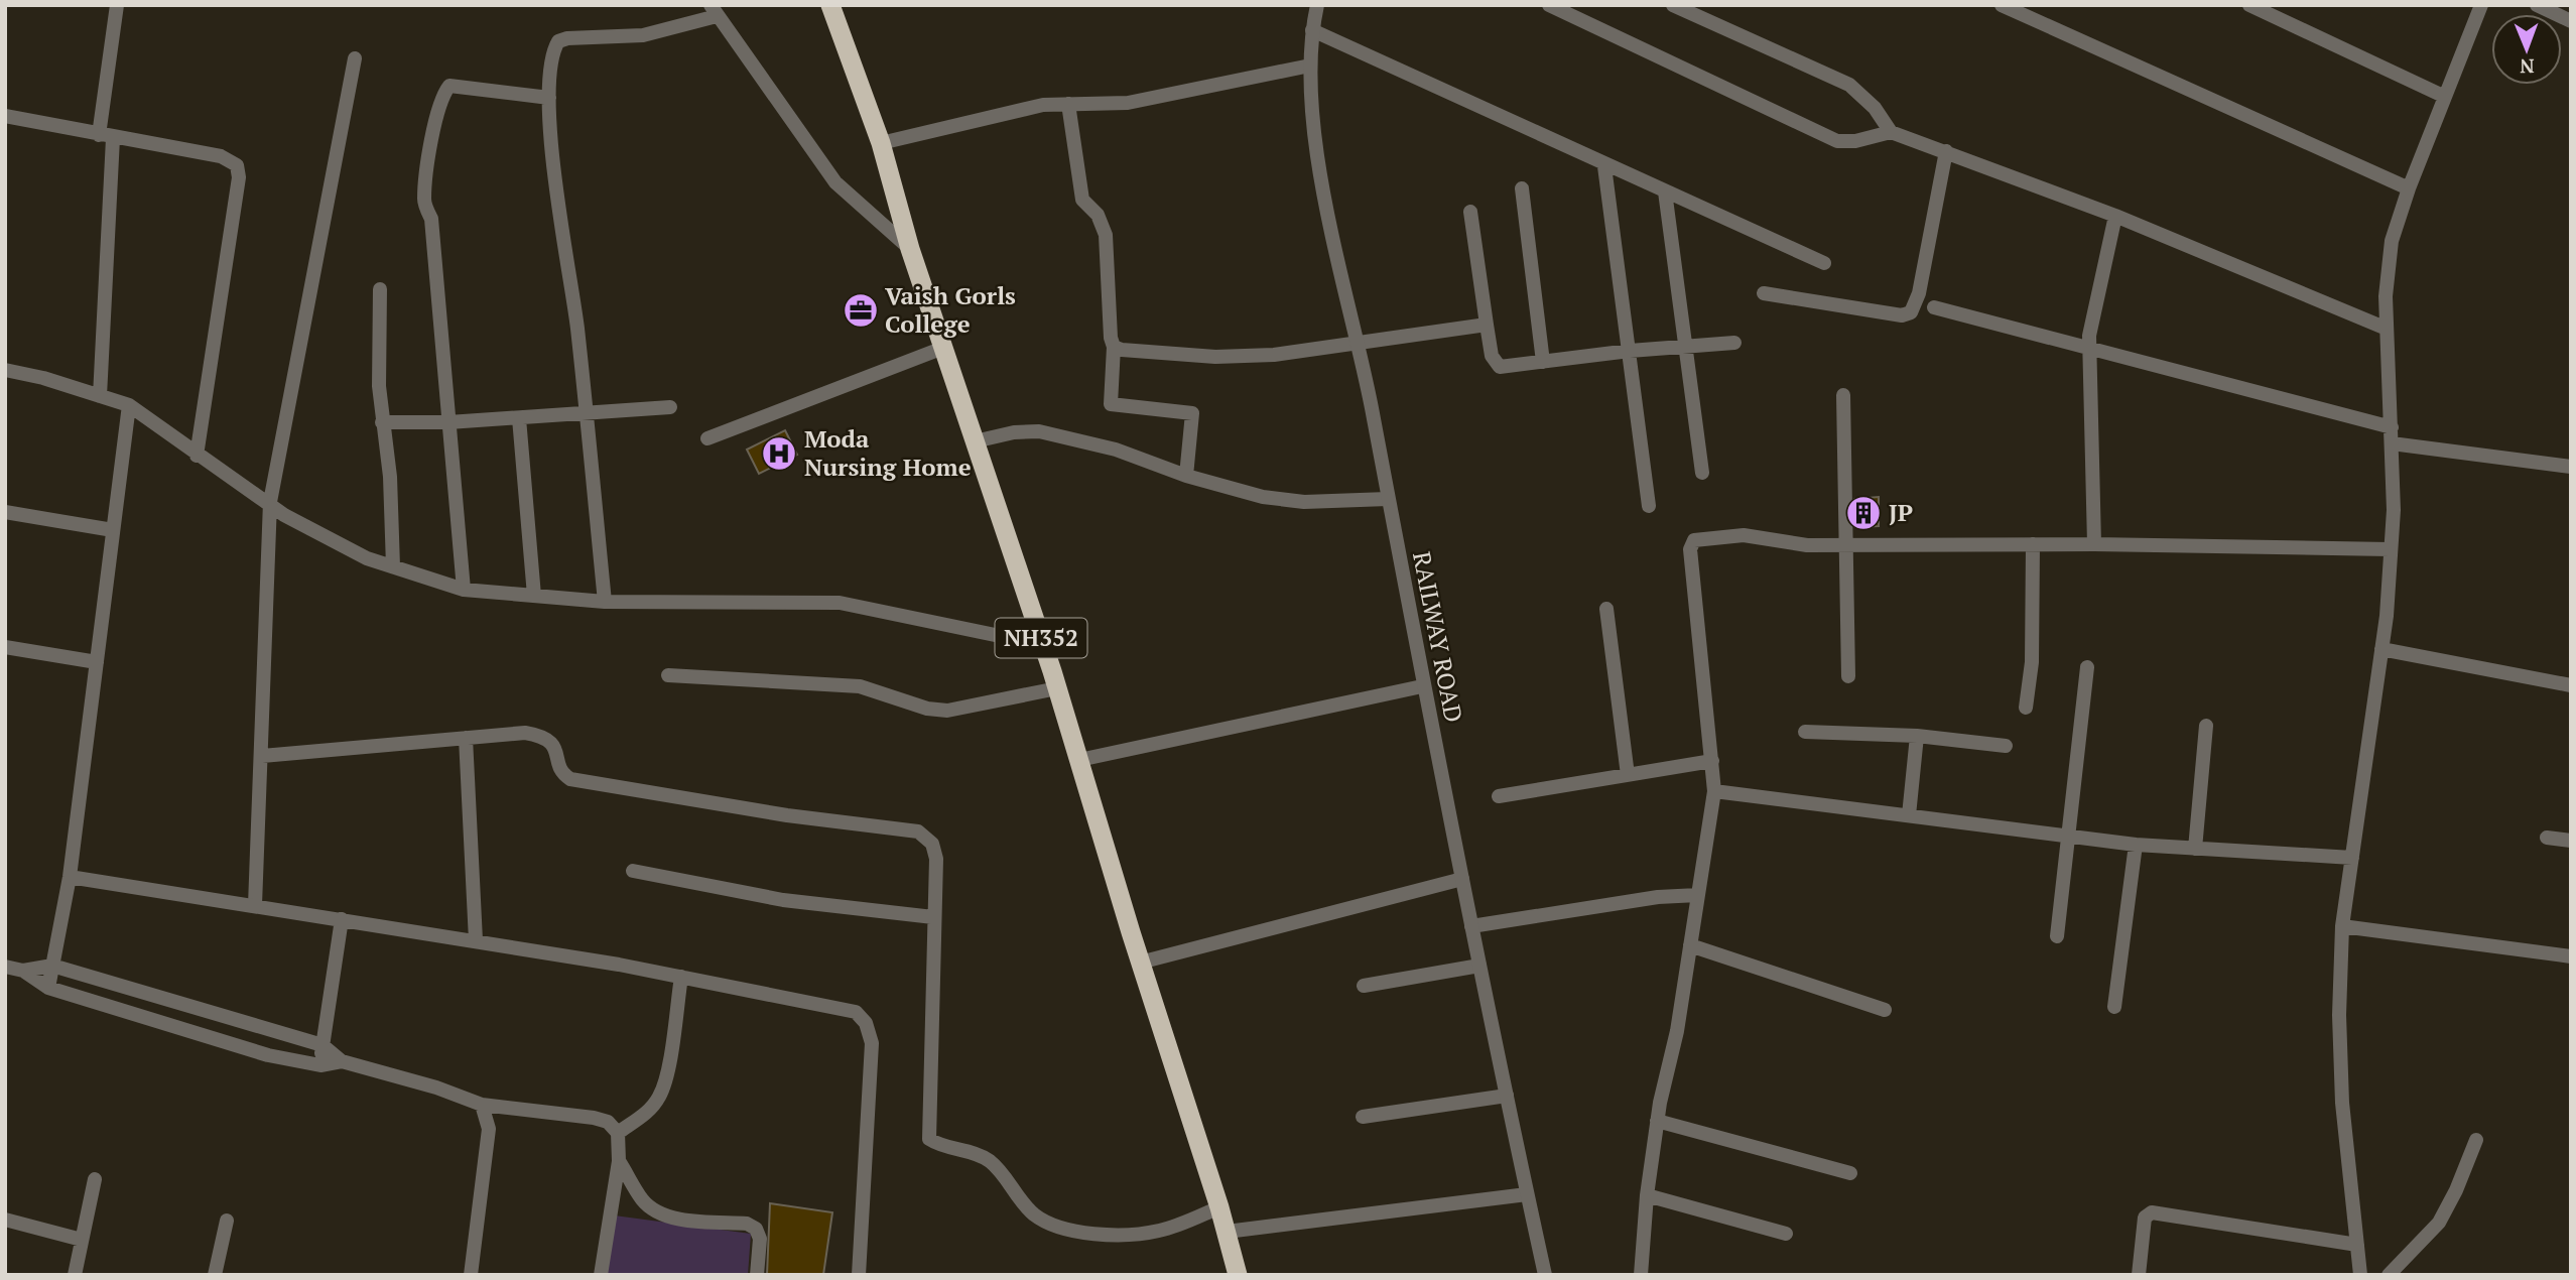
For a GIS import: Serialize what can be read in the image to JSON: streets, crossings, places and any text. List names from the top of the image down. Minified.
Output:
{"streets":{"highway":["NH352"],"street":["RAILWAY ROAD"]},"places":{"office":["Vaish Gorls College"],"hospital":["Moda Nursing Home"],"building":["JP"]},"north":"bottom"}
